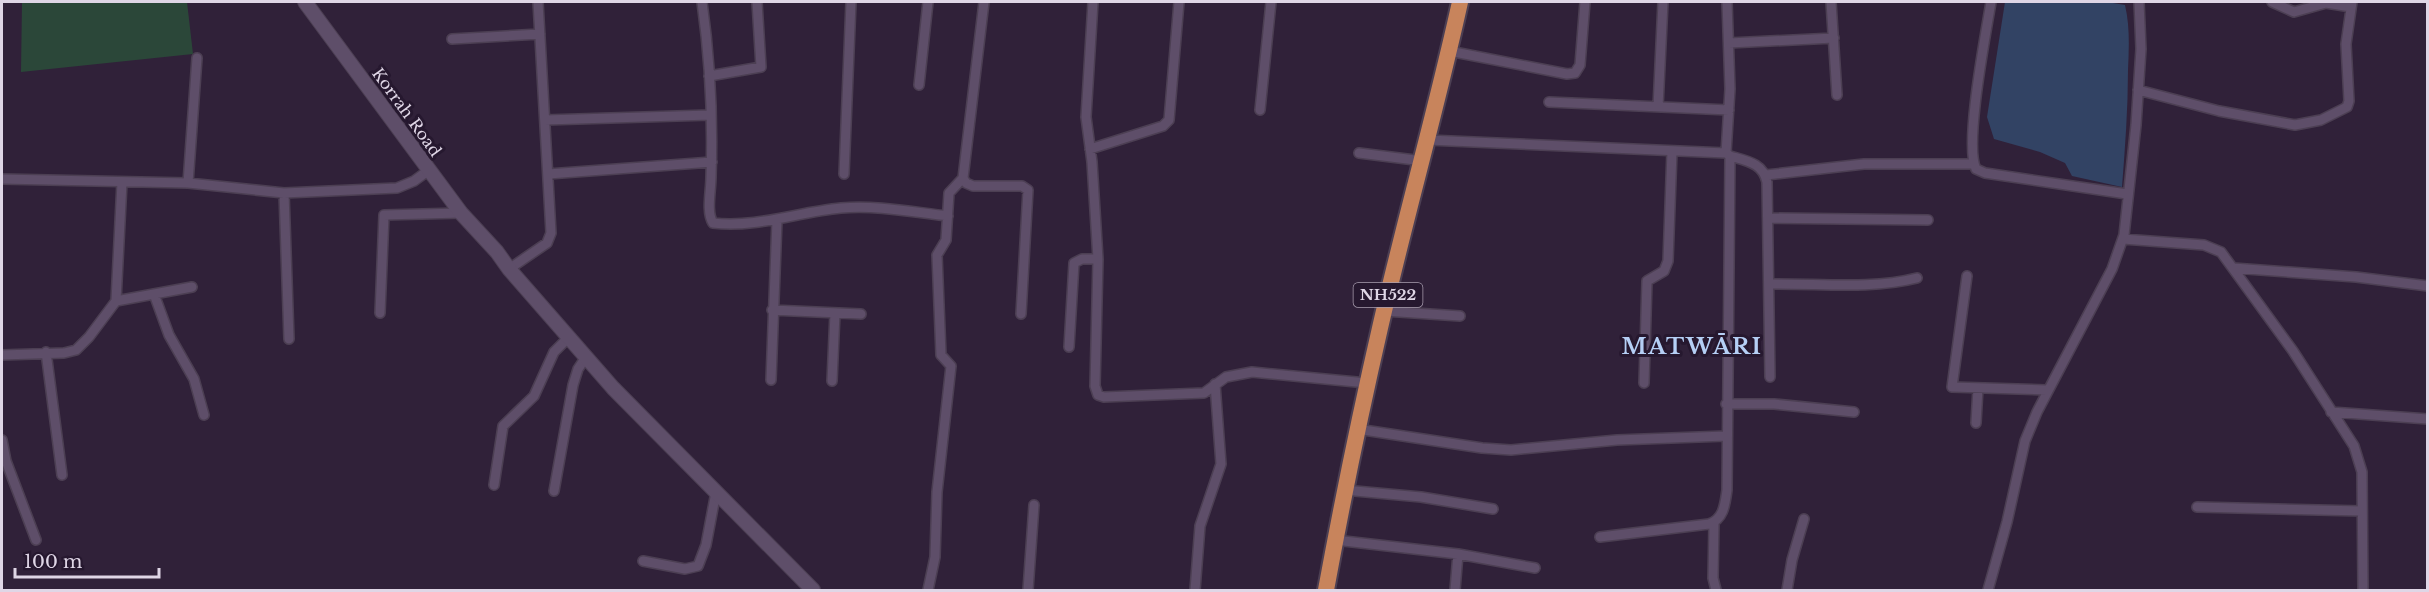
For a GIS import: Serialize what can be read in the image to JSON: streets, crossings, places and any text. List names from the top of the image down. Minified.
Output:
{"streets":{"highway":["NH522"],"main road":["Korrah Road"]},"districts":["MATWĀRI"],"scale_bar":"100 m"}
